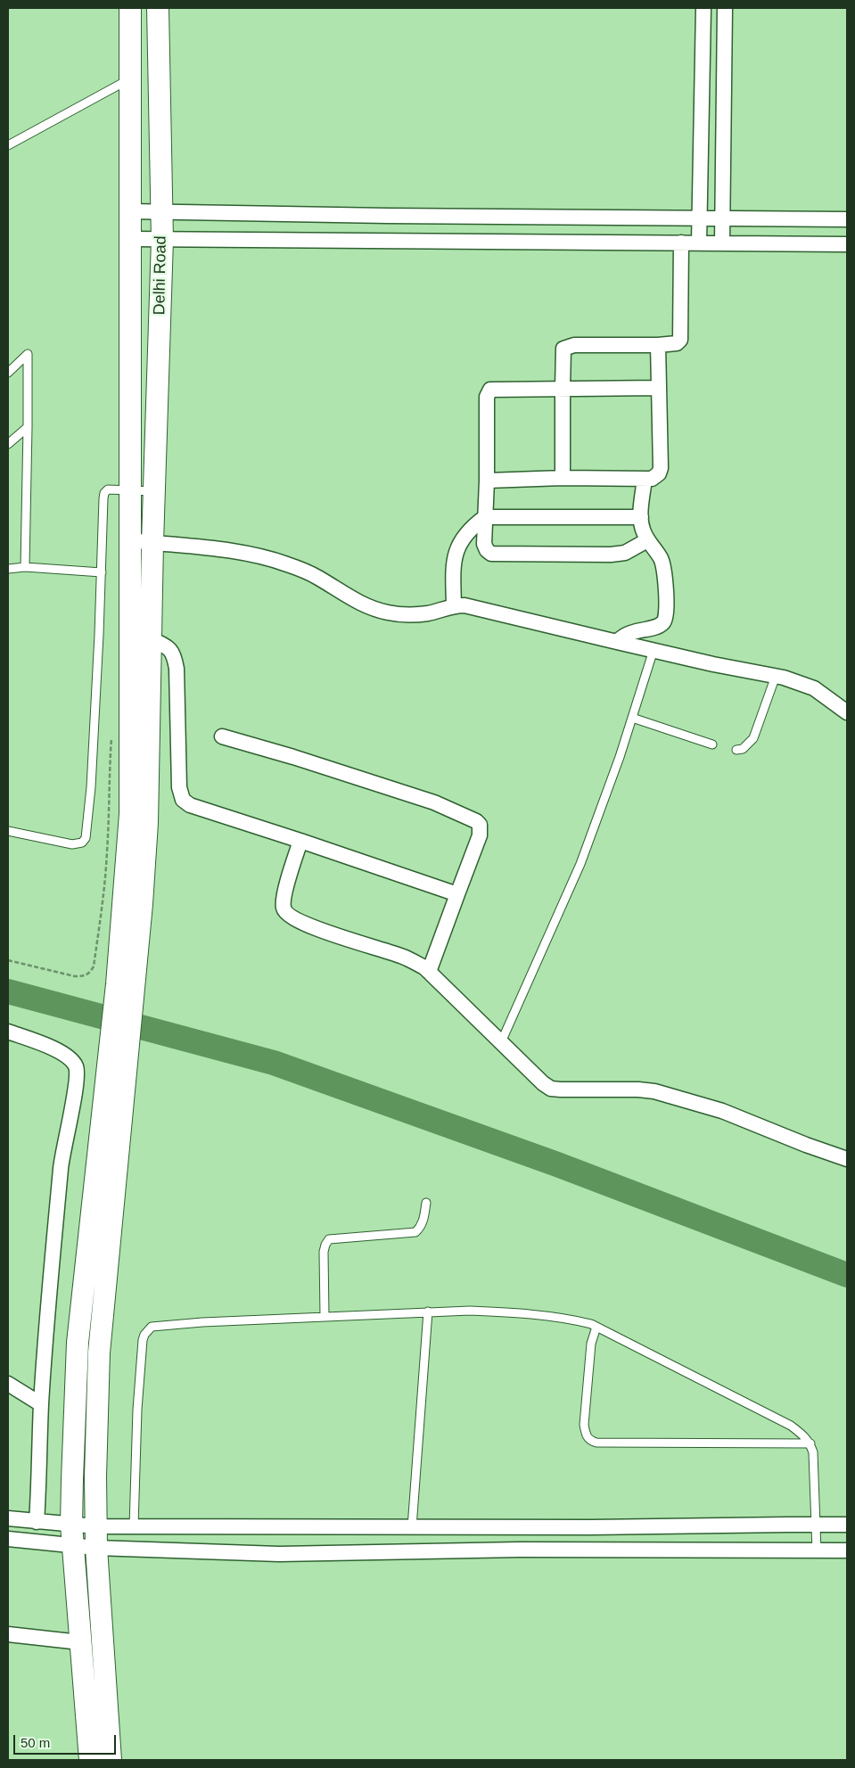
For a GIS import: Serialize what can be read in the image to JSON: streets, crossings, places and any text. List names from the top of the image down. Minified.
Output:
{"streets":{"main road":["Delhi Road"]},"scale_bar":"50 m"}
